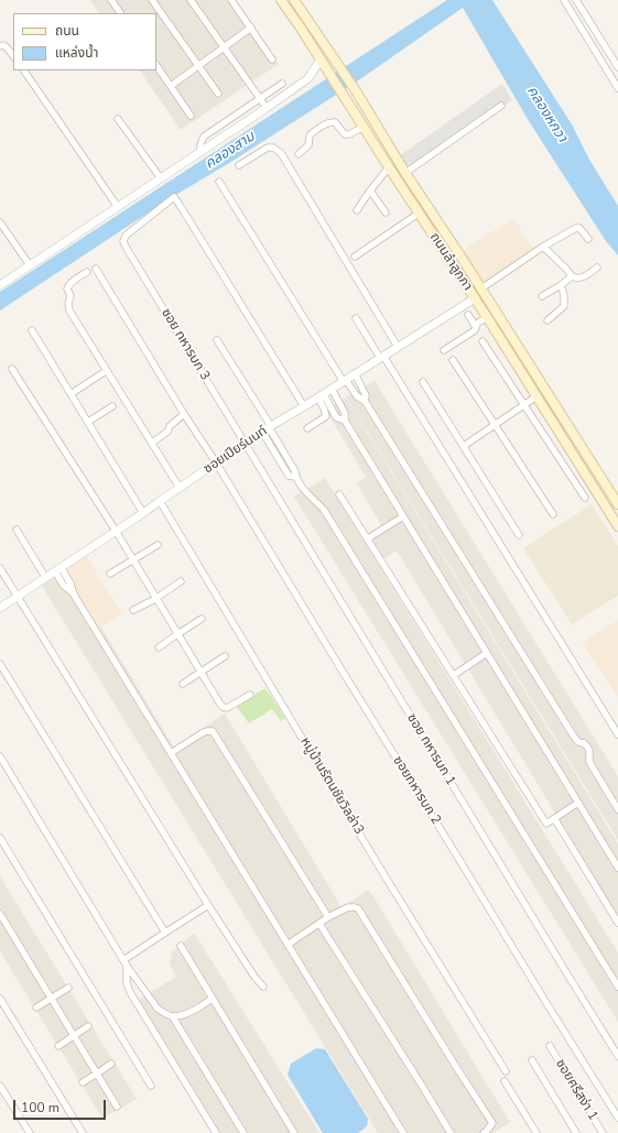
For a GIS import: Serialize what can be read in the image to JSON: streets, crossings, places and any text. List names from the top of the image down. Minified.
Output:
{"streets":{"main road":["ถนนลำลูกกา"],"street":["ซอย ทหารบก 3","ซอยเปียร์นนท์","ซอย ทหารบก 1","หมู่บ้านรัตนชัยวิลล่า3","ซอยทหารบก 2","ซอยศรีสง่า 1"]},"crossings":[["ถนนลำลูกกา","ซอยเปียร์นนท์"],["ซอย ทหารบก 3","ซอยเปียร์นนท์"],["ซอย ทหารบก 3","ซอย ทหารบก 1"],["ซอยเปียร์นนท์","ซอย ทหารบก 1"],["ซอยเปียร์นนท์","หมู่บ้านรัตนชัยวิลล่า3"],["ซอยเปียร์นนท์","ซอยทหารบก 2"]],"water":["คลองหกวา","คลองสาม"],"legend":["ถนน","แหล่งน้ำ"],"scale_bar":"100 m"}
